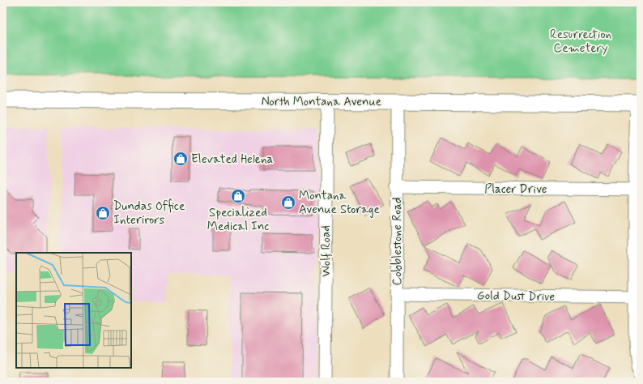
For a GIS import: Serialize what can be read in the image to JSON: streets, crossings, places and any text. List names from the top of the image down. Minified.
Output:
{"streets":{"main road":["North Montana Avenue"],"street":["Placer Drive","Cobblestone Road","Wolf Road","Gold Dust Drive"]},"crossings":[["North Montana Avenue","Cobblestone Road"],["North Montana Avenue","Wolf Road"],["Placer Drive","Cobblestone Road"],["Cobblestone Road","Gold Dust Drive"]],"parks":["Resurrection Cemetery"],"places":{"shop":["Elevated Helena","Specialized Medical Inc","Montana Avenue Storage","Dundas Office Interirors"]}}
